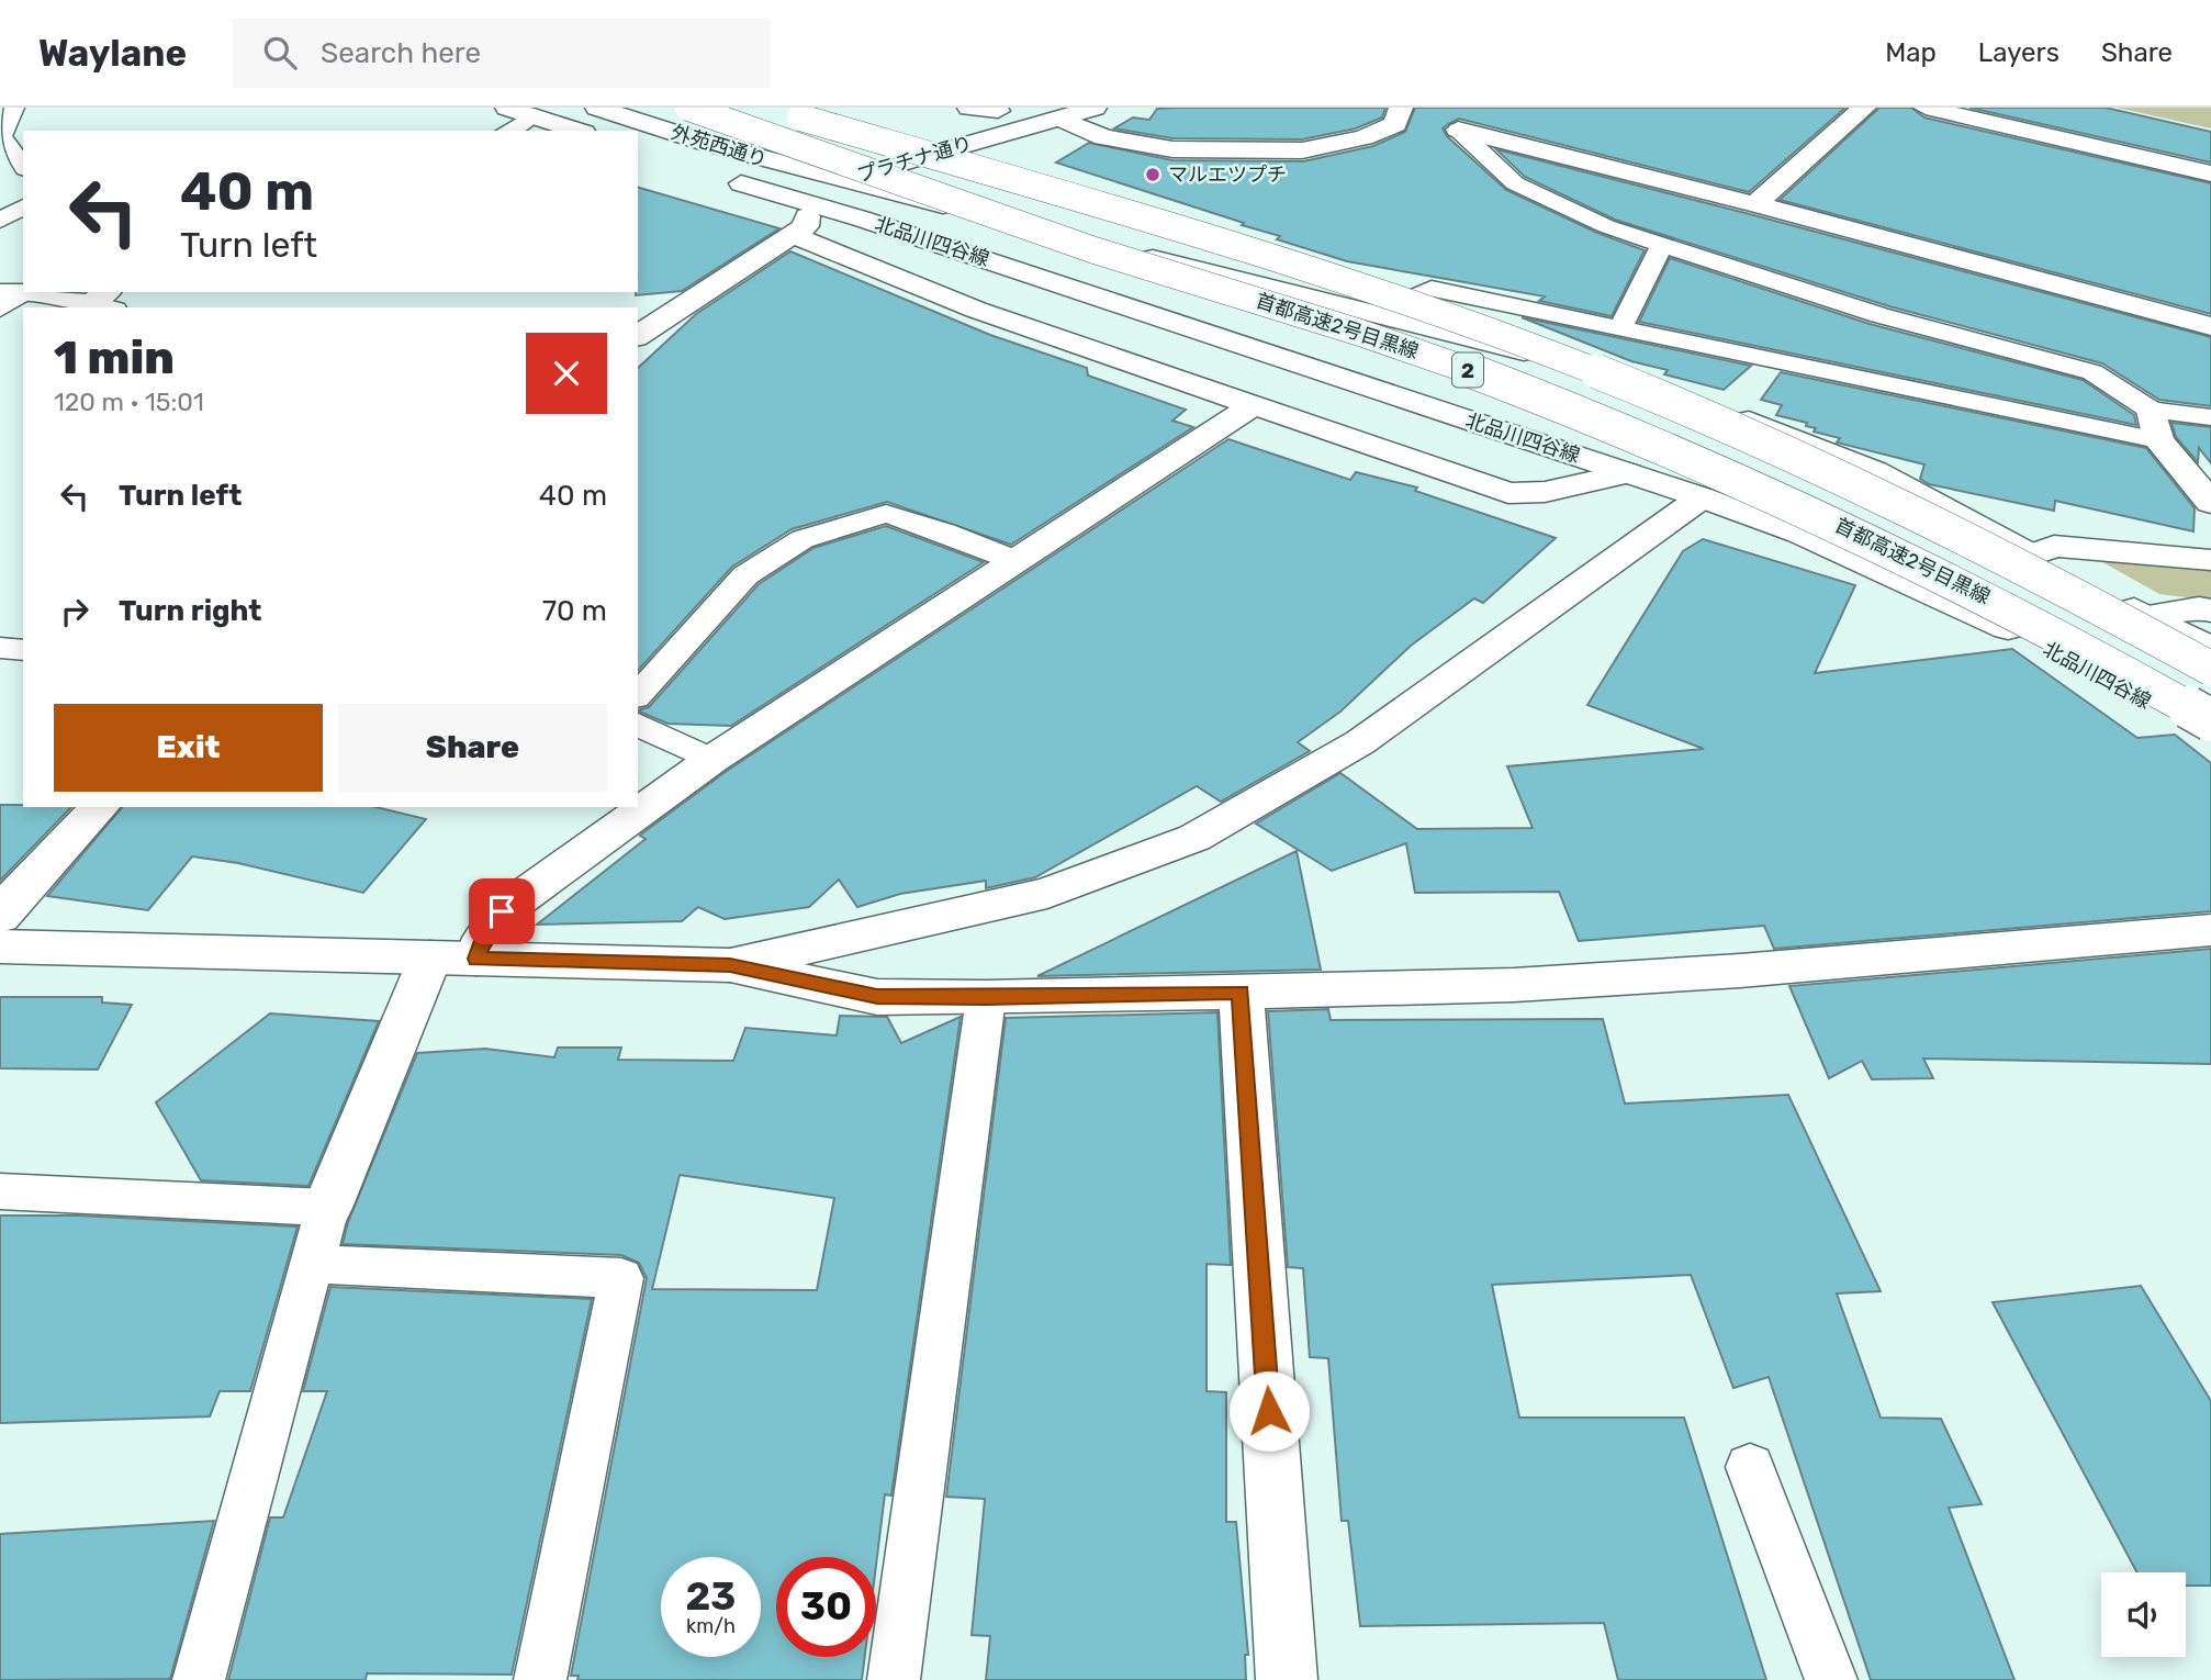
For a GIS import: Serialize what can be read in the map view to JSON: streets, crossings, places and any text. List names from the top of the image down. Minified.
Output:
{"streets":{"main road":["外苑西通り","プラチナ通り","北品川四谷線","首都高速2号目黒線","2"]},"crossings":[["外苑西通り","プラチナ通り"],["外苑西通り","北品川四谷線"],["プラチナ通り","北品川四谷線"]],"places":["マルエツプチ"],"page":{"header":"Waylane","search":"Search here","nav":["Map","Layers","Share"],"turn":["40 m","Turn left"],"heading":["1 min","120 m · 15:01"],"list":[{"name":"Turn left","value":"40 m"},{"name":"Turn right","value":"70 m"}],"buttons":["Exit","Share"],"speed":"23 km/h","limit":"30"}}
